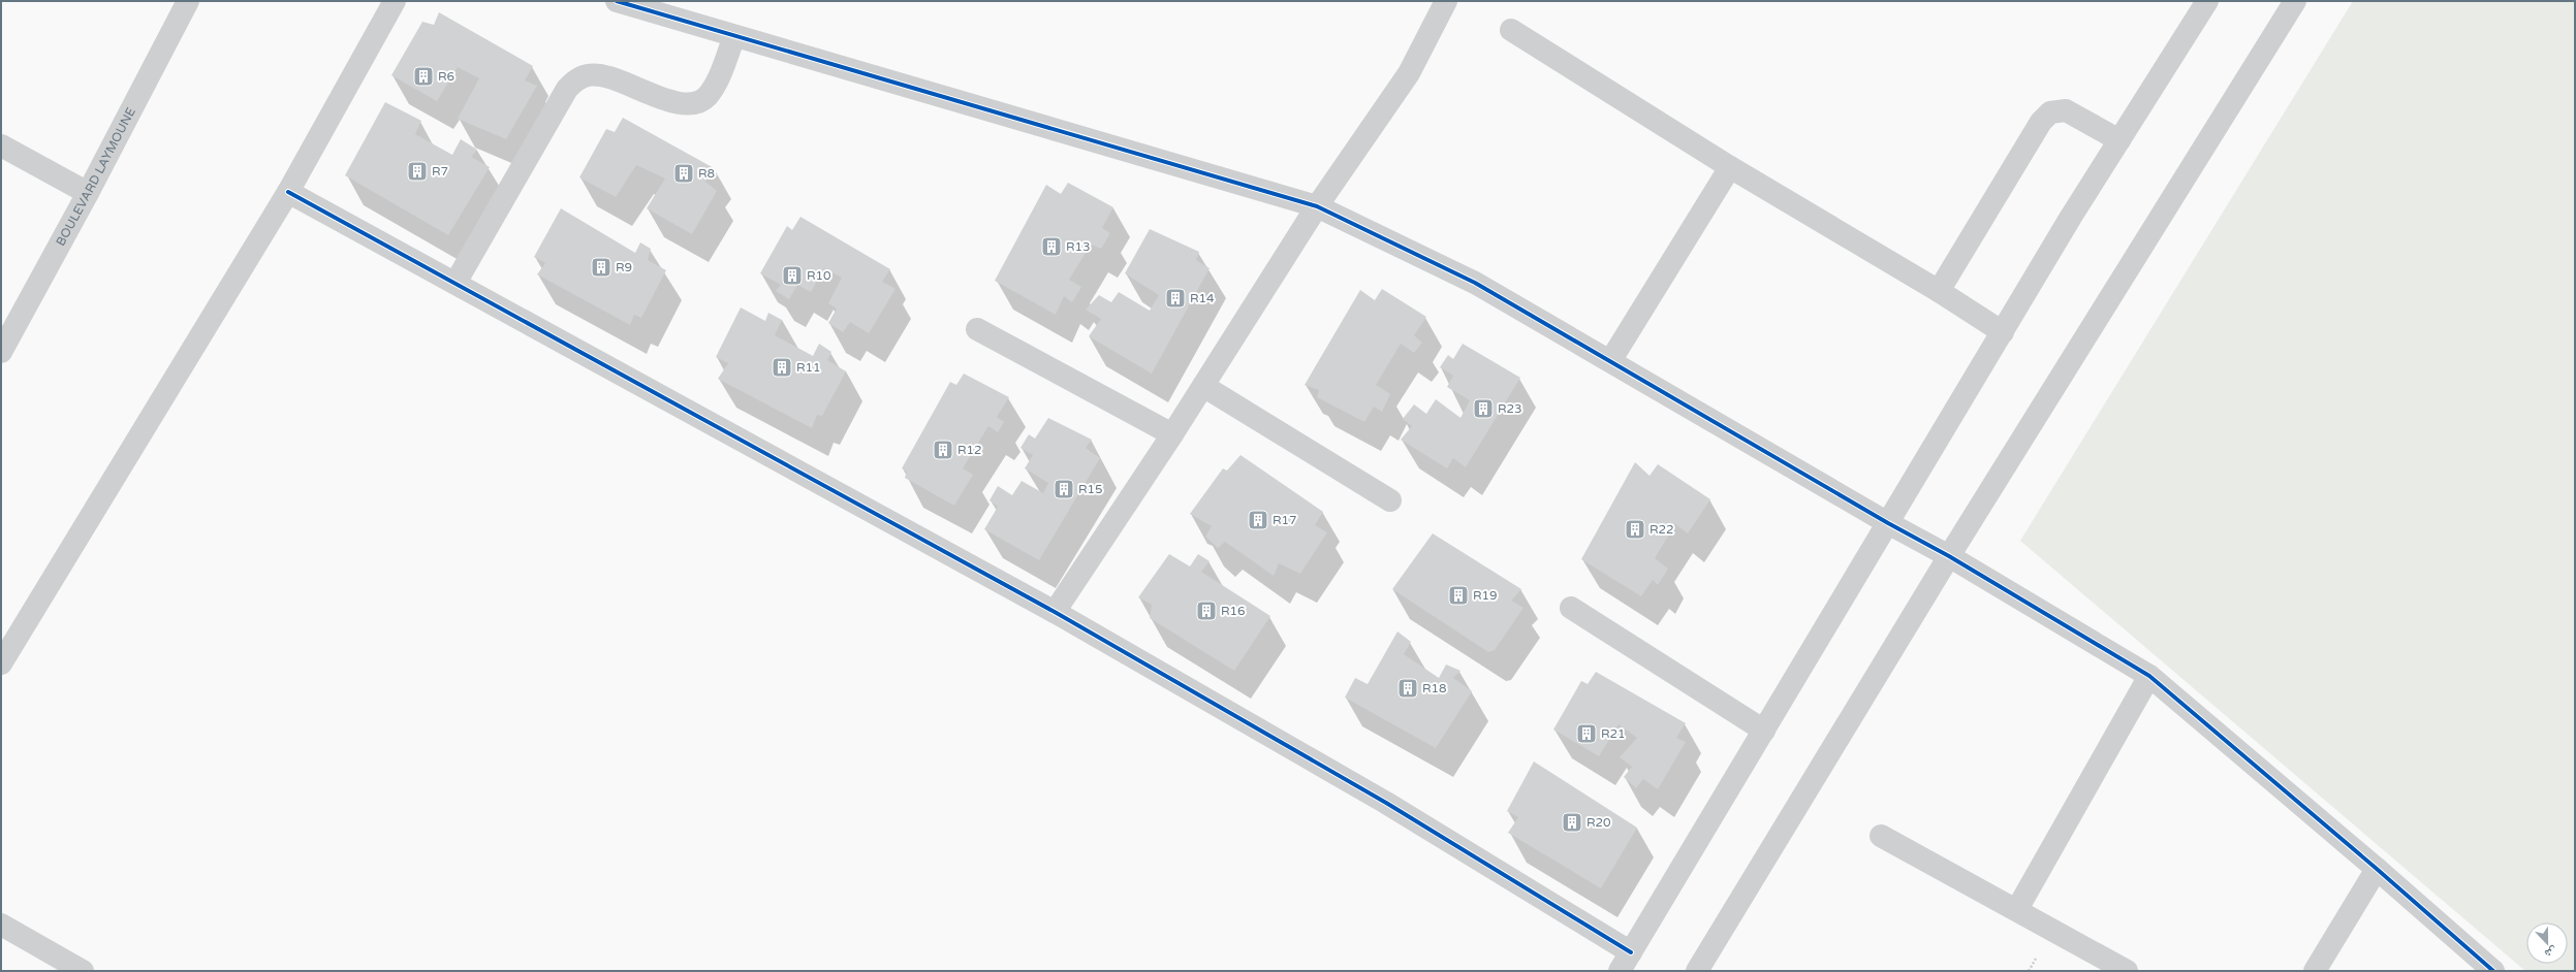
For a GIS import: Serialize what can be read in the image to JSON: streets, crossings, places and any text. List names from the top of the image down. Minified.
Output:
{"streets":{"street":["BOULEVARD LAYMOUNE"]},"places":{"building":["R6","R7","R8","R13","R9","R10","R14","R11","R23","R12","R15","R17","R22","R19","R16","R18","R21","R20"]},"north":"bottom"}
